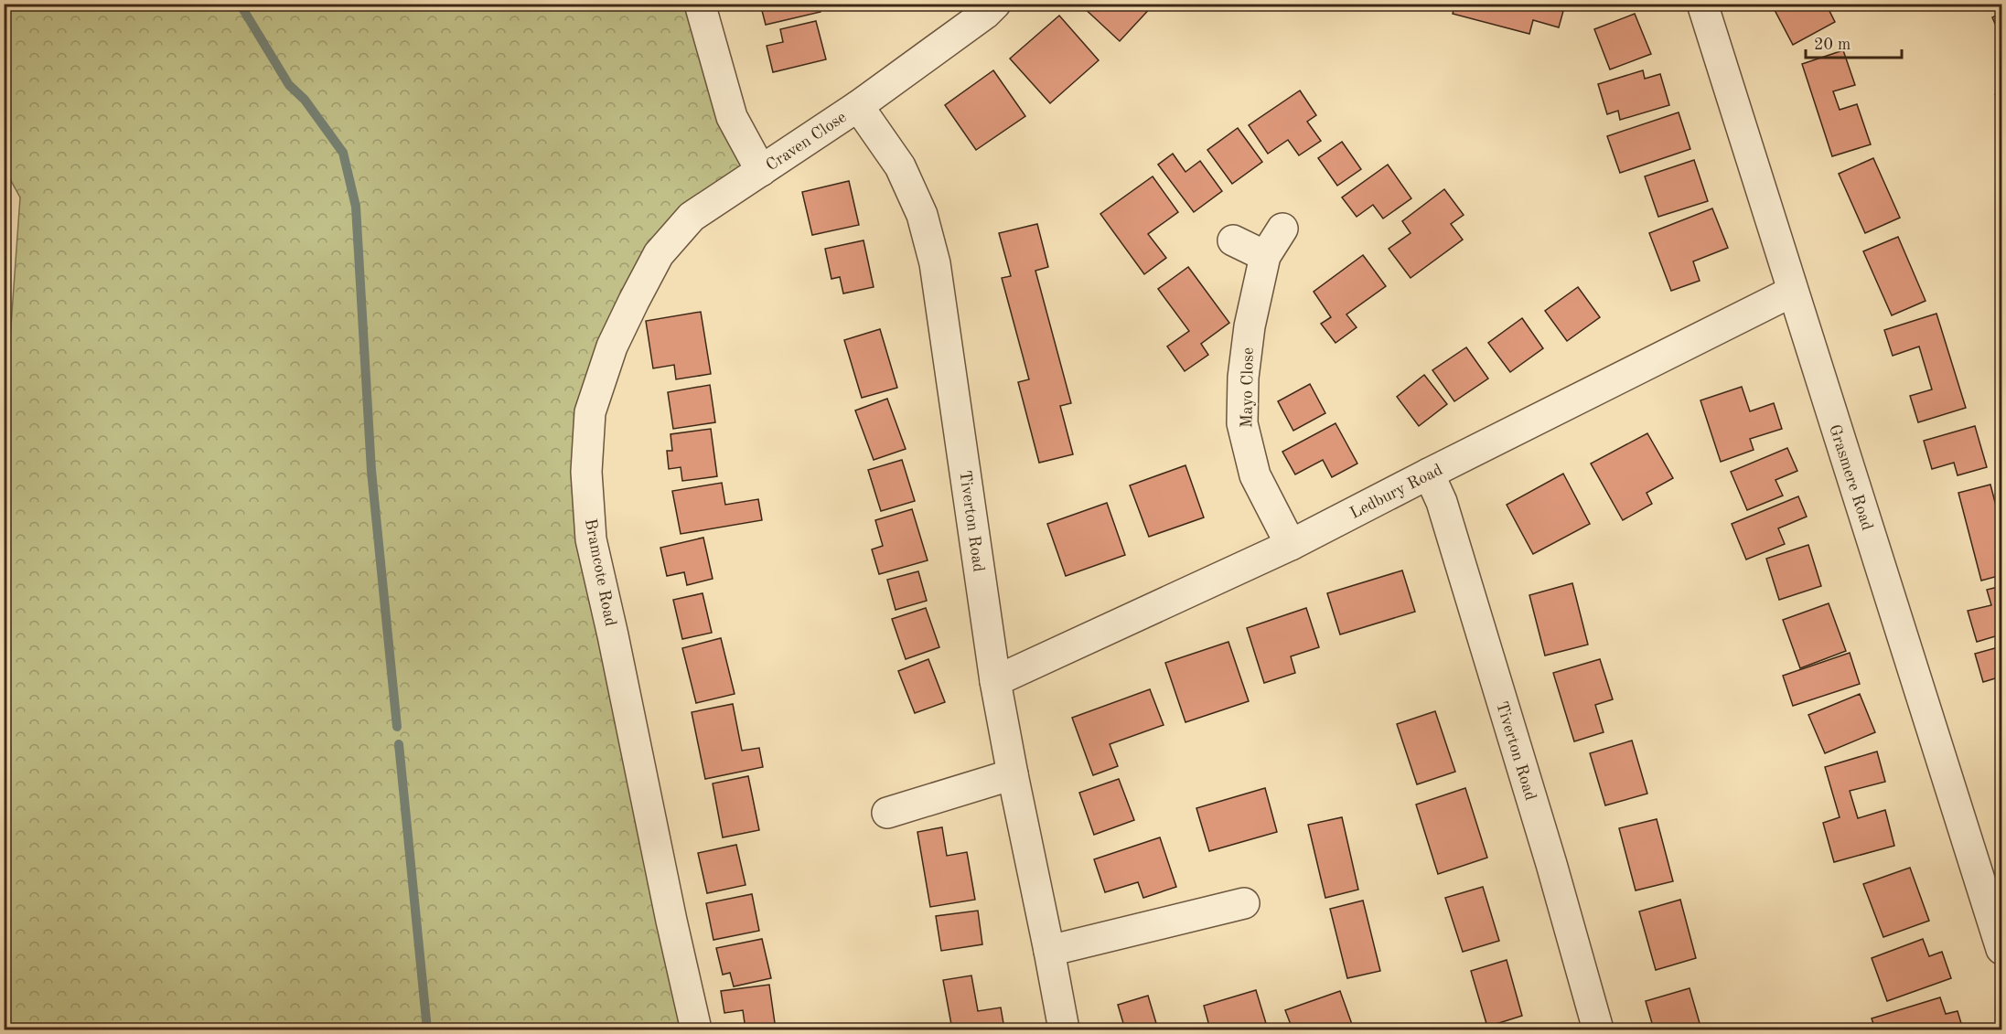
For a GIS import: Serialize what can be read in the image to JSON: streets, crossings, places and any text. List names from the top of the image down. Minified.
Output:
{"streets":{"street":["Craven Close","Mayo Close","Grasmere Road","Ledbury Road","Tiverton Road","Bramcote Road"]},"crossings":[["Craven Close","Tiverton Road"],["Craven Close","Bramcote Road"],["Mayo Close","Ledbury Road"],["Grasmere Road","Ledbury Road"],["Ledbury Road","Tiverton Road"]],"scale_bar":"20 m"}
